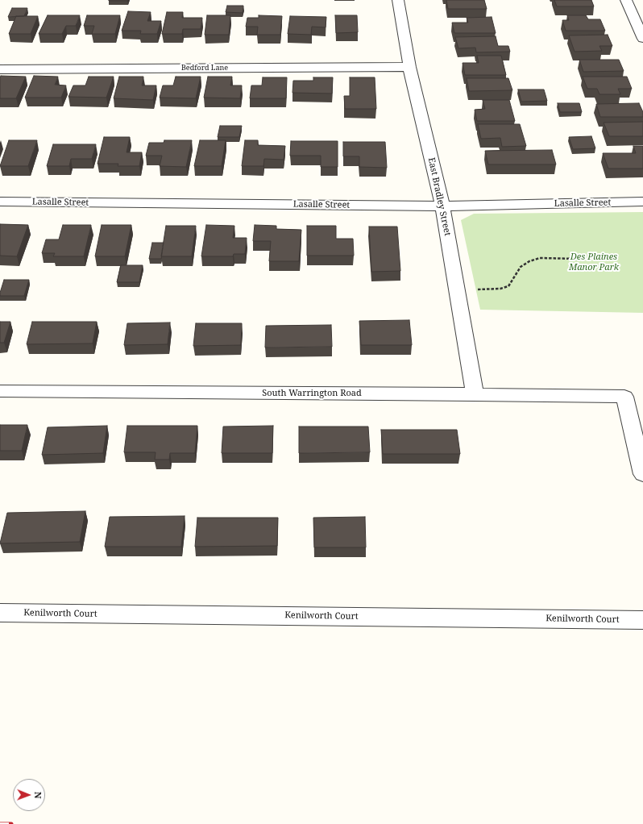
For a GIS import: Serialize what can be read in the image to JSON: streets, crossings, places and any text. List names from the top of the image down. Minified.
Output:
{"streets":{"street":["Bedford Lane","East Bradley Street","Lasalle Street","South Warrington Road","Kenilworth Court"]},"crossings":[["Bedford Lane","East Bradley Street"],["East Bradley Street","Lasalle Street"],["East Bradley Street","South Warrington Road"]],"parks":["Des Plaines Manor Park"],"north":"right"}
